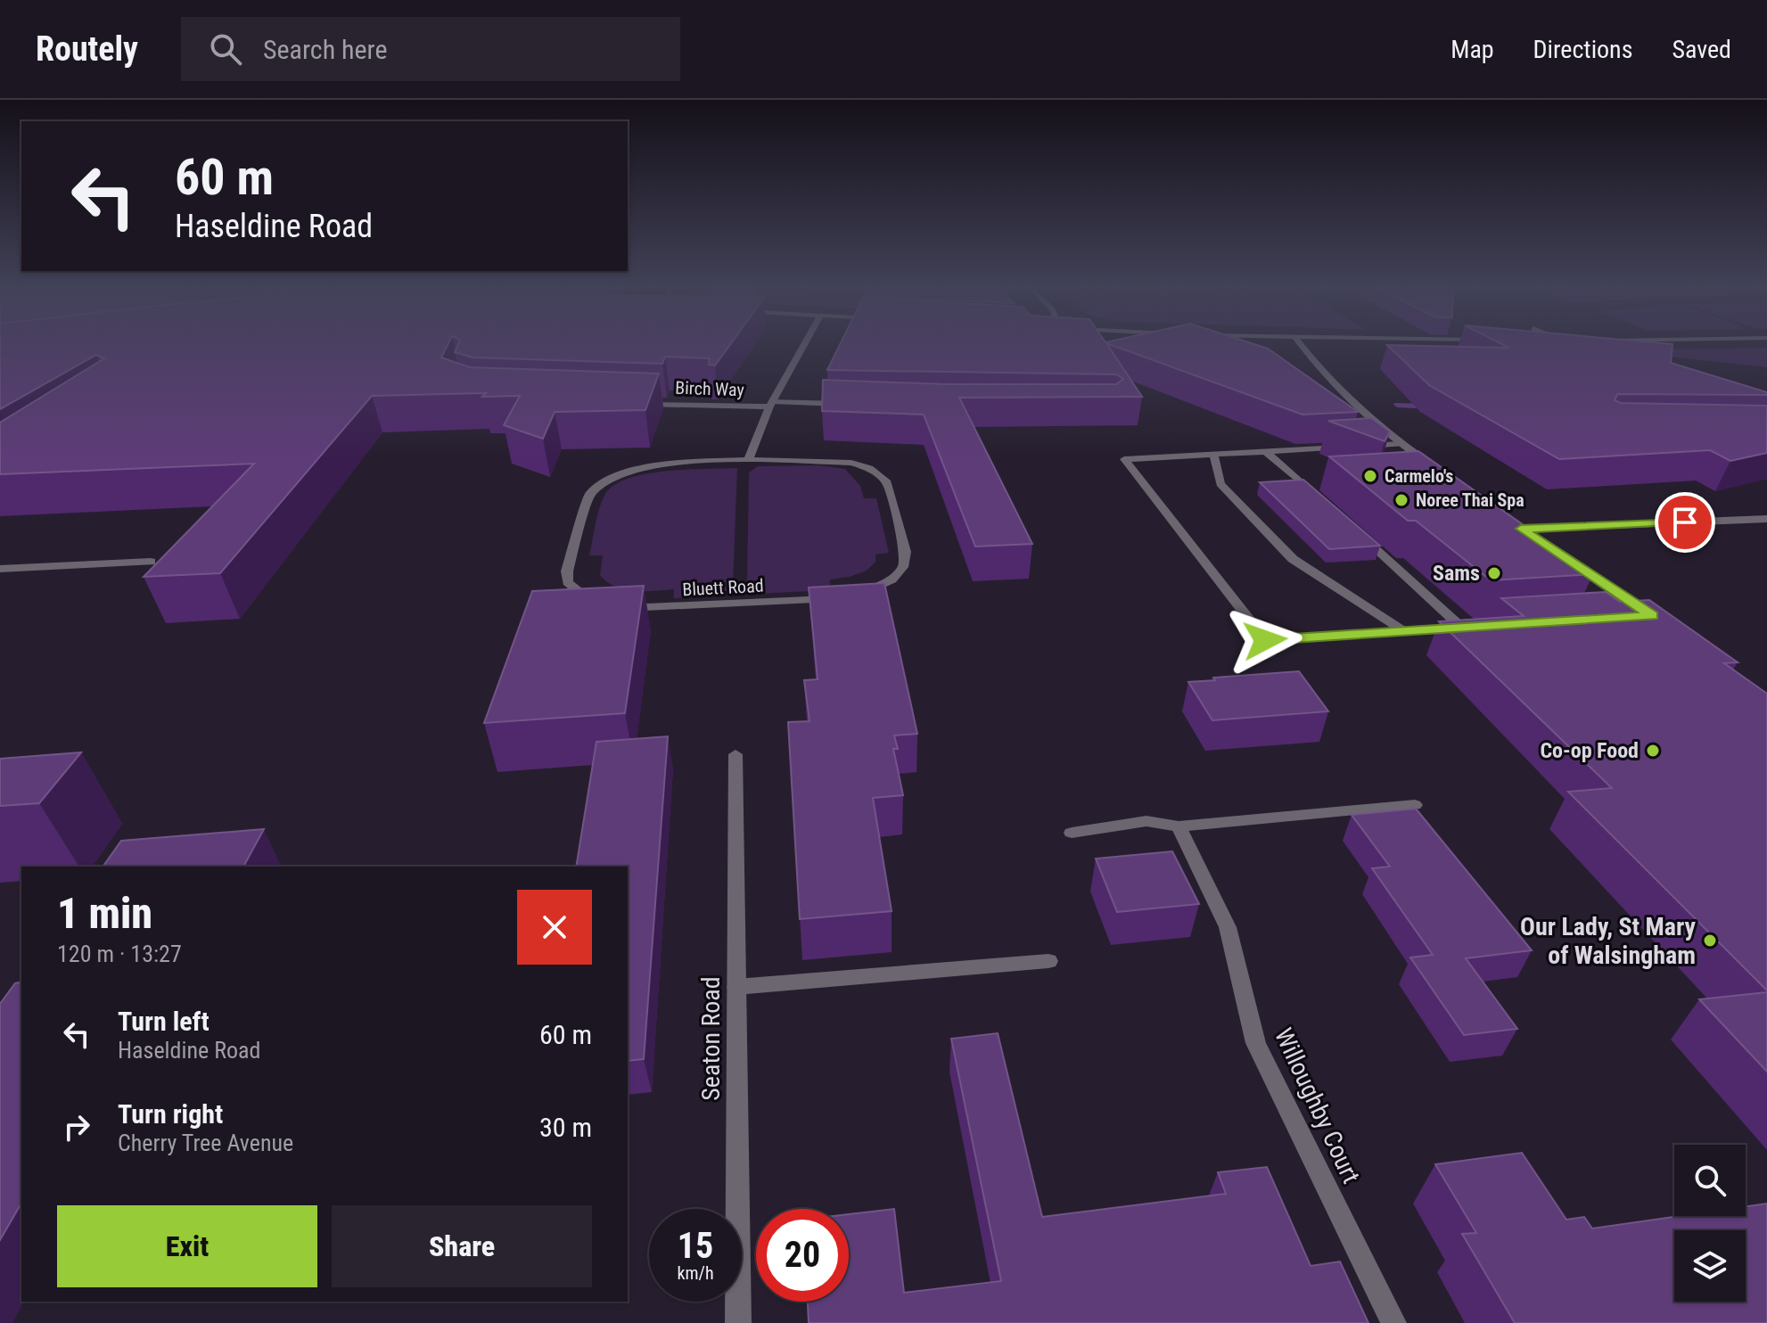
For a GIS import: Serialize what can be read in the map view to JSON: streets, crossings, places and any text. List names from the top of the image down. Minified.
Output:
{"streets":{"street":["Birch Way","Bluett Road","Seaton Road","Willoughby Court"]},"places":["Carmelo's","Noree Thai Spa","Sams","Co-op Food","Our Lady, St Mary of Walsingham"],"page":{"header":"Routely","search":"Search here","nav":["Map","Directions","Saved"],"turn":["60 m","Haseldine Road"],"heading":["1 min","120 m · 13:27"],"list":[{"name":"Turn left","note":"Haseldine Road","value":"60 m"},{"name":"Turn right","note":"Cherry Tree Avenue","value":"30 m"}],"buttons":["Exit","Share"],"speed":"15 km/h","limit":"20"}}
